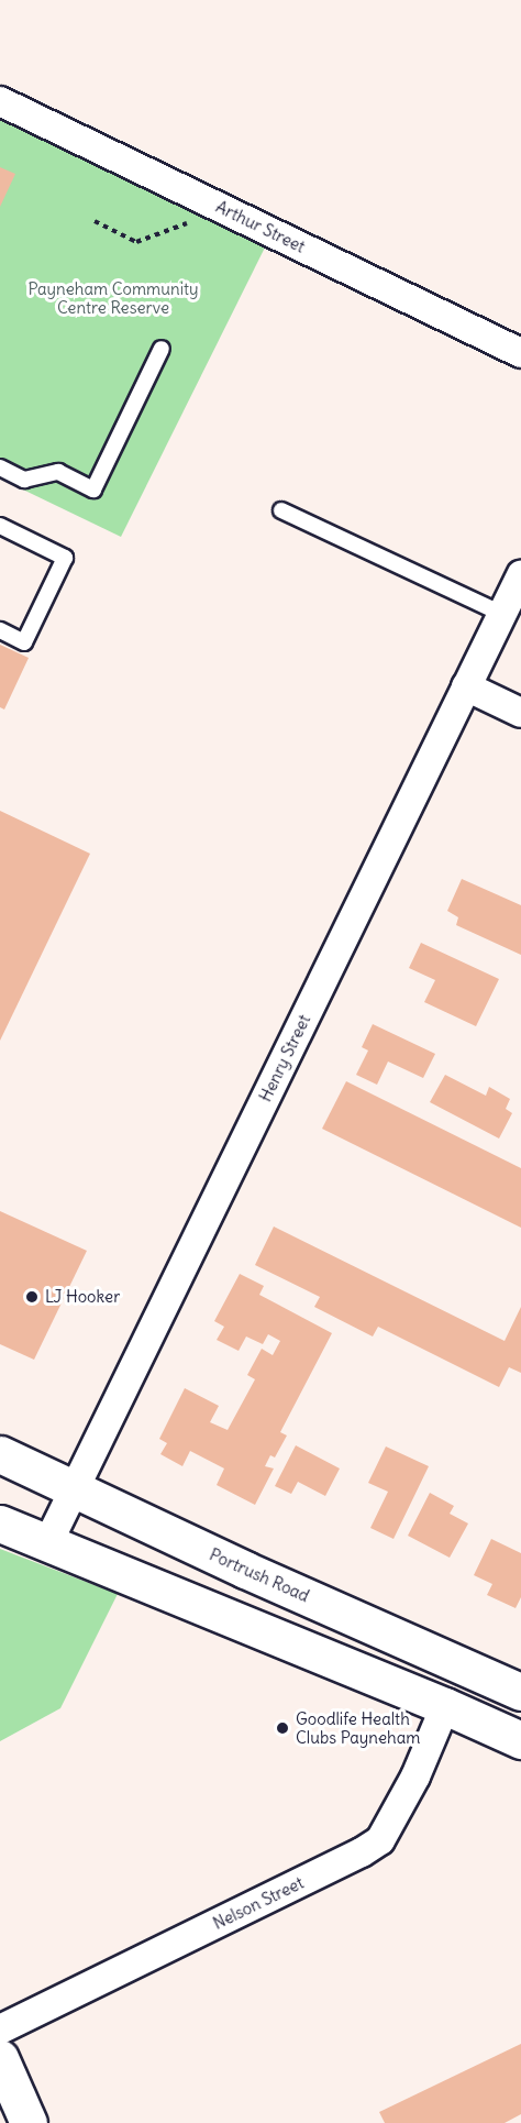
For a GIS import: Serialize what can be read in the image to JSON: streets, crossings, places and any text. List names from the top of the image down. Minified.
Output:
{"streets":{"main road":["Portrush Road"],"street":["Arthur Street","Henry Street","Nelson Street"]},"crossings":[["Henry Street","Portrush Road"]],"parks":["Payneham Community Centre Reserve"],"places":["LJ Hooker","Goodlife Health Clubs Payneham"]}
